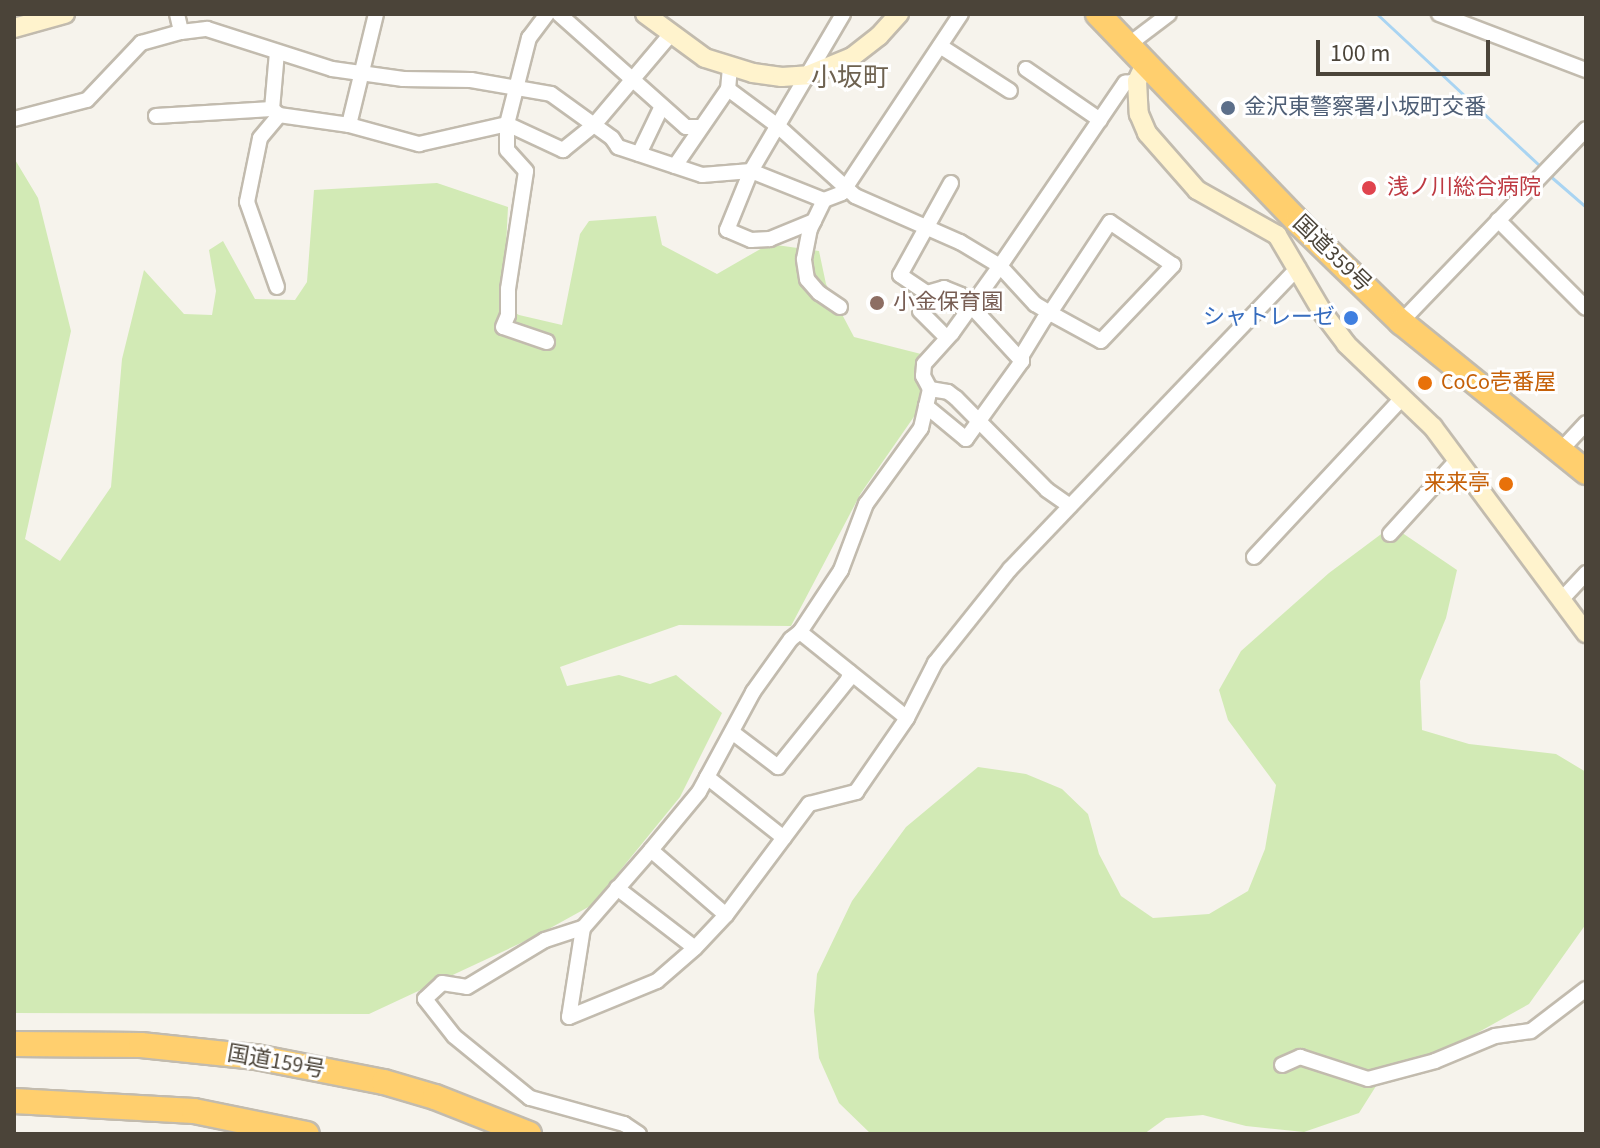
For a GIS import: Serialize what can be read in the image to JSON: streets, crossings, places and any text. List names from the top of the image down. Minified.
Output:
{"streets":{"highway":["国道359号","国道159号"]},"districts":["小坂町"],"places":["金沢東警察署小坂町交番","浅ノ川総合病院","小金保育園","シャトレーゼ","CoCo壱番屋","来来亭"],"scale_bar":"100 m"}
